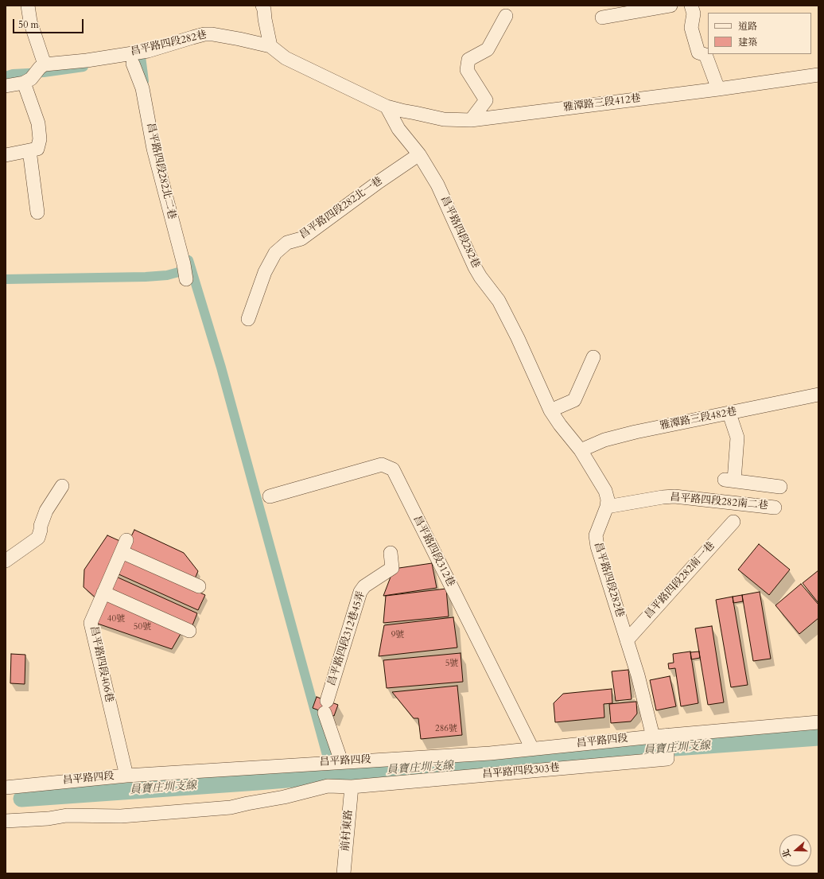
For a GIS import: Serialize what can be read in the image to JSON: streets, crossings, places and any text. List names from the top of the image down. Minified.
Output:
{"streets":{"street":["昌平路四段282巷","雅潭路三段412巷","昌平路四段282北二巷","昌平路四段282北一巷","雅潭路三段482巷","昌平路四段282南二巷","昌平路四段312巷","昌平路四段282南一巷","昌平路四段312巷45弄","昌平路四段406巷","昌平路四段","昌平路四段303巷","前村東路"]},"crossings":[["昌平路四段282巷","雅潭路三段412巷"],["昌平路四段282巷","昌平路四段282北一巷"],["昌平路四段282巷","雅潭路三段482巷"],["昌平路四段282巷","昌平路四段282南二巷"],["昌平路四段282巷","昌平路四段282南一巷"],["昌平路四段282巷","昌平路四段"],["昌平路四段312巷","昌平路四段"],["昌平路四段312巷45弄","昌平路四段"],["昌平路四段406巷","昌平路四段"],["昌平路四段","昌平路四段303巷"],["昌平路四段303巷","前村東路"]],"water":["員寶庄圳支線"],"house_numbers":["40號","50號","9號","5號","286號"],"legend":["道路","建築"],"scale_bar":"50 m","north":"left"}
